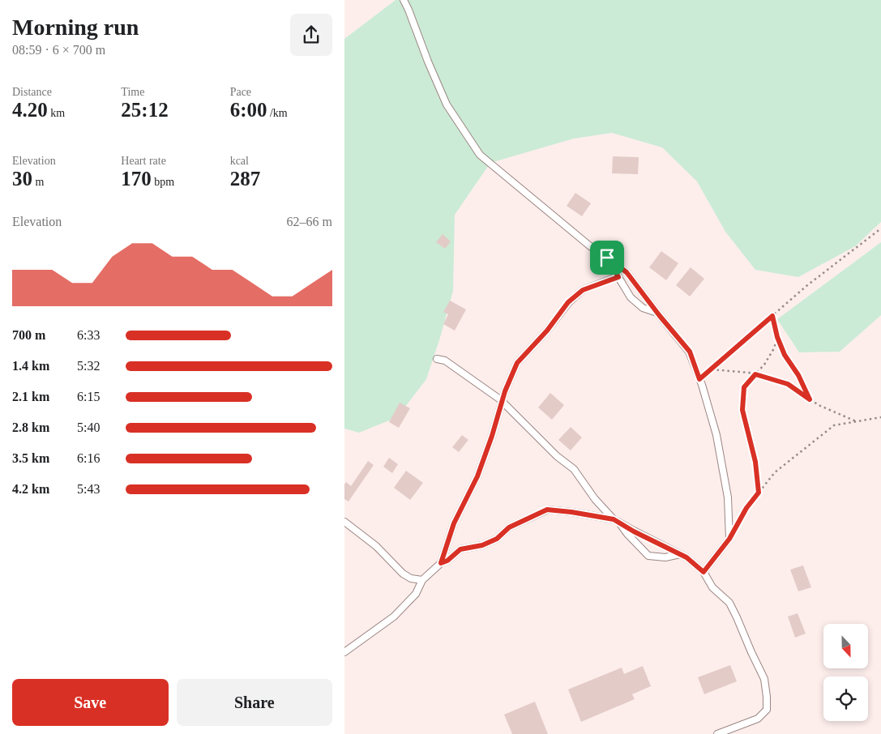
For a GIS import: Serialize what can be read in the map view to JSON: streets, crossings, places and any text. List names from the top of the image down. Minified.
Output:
{"north":"bottom","page":{"heading":["Morning run","08:59 · 6 × 700 m"],"stats":[["Distance","4.20 km"],["Time","25:12"],["Pace","6:00 /km"],["Elevation","30 m"],["Heart rate","170 bpm"],["kcal","287"]],"chart":["Elevation","62–66 m"],"list":[{"name":"700 m","note":"6:33"},{"name":"1.4 km","note":"5:32"},{"name":"2.1 km","note":"6:15"},{"name":"2.8 km","note":"5:40"},{"name":"3.5 km","note":"6:16"},{"name":"4.2 km","note":"5:43"}],"buttons":["Save","Share"]}}
